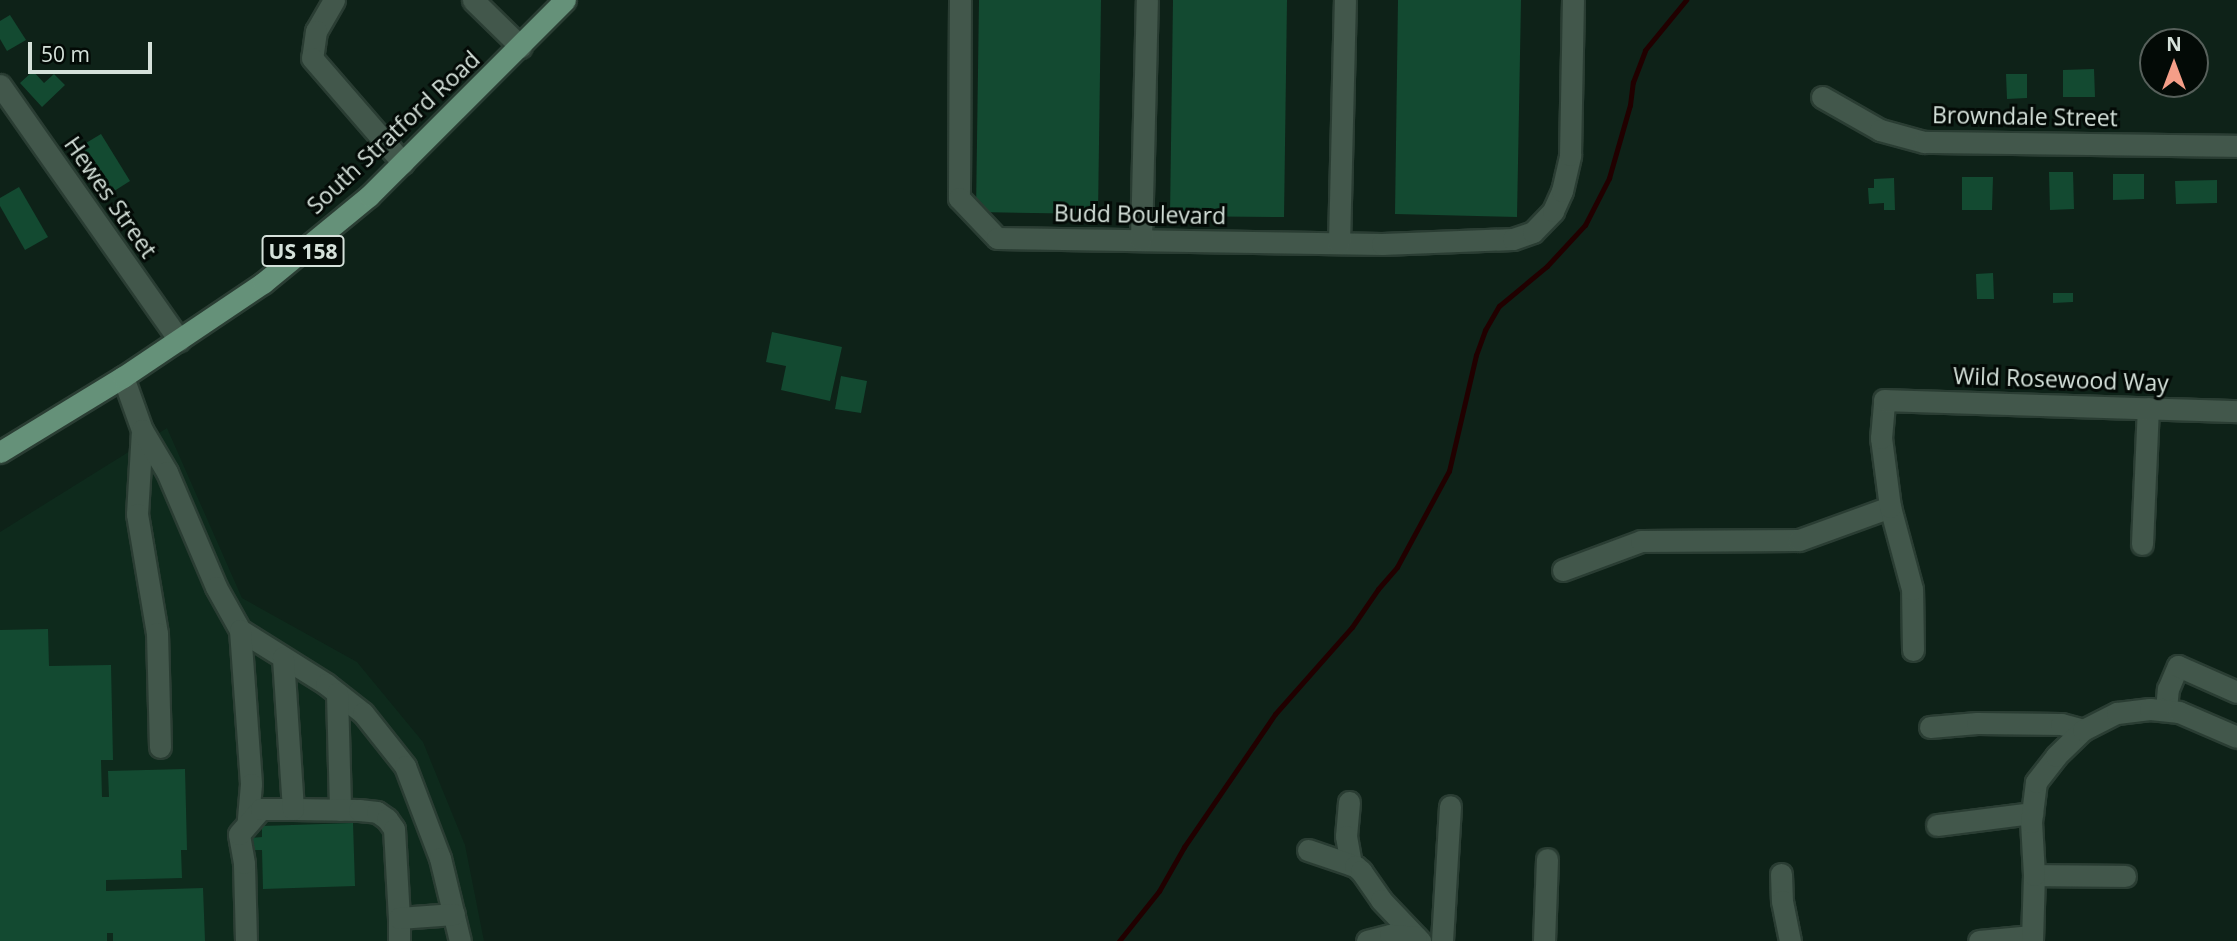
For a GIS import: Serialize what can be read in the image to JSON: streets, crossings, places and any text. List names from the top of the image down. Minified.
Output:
{"streets":{"main road":["South Stratford Road","US 158"],"street":["Browndale Street","Hewes Street","Budd Boulevard","Wild Rosewood Way"]},"crossings":[["South Stratford Road","Hewes Street"]],"scale_bar":"50 m","north":"top"}
